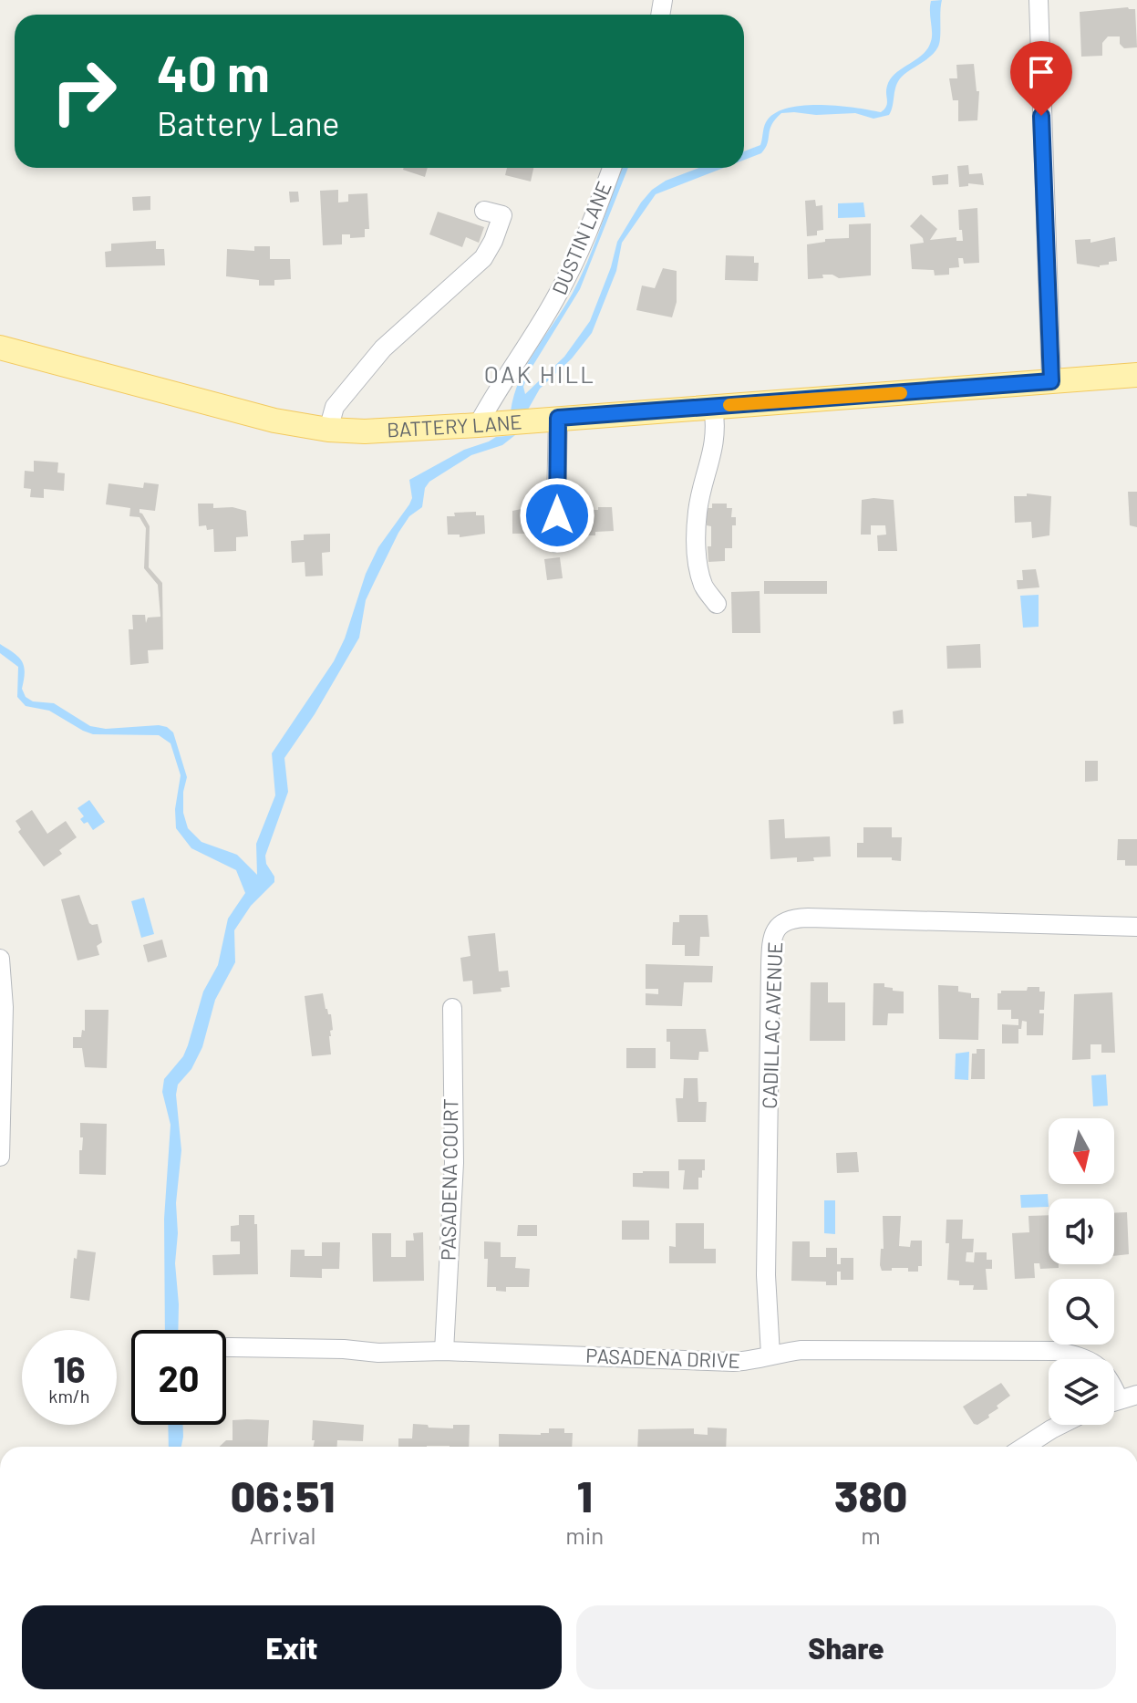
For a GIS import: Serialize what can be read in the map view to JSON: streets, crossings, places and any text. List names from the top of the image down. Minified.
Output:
{"streets":{"main road":["BATTERY LANE"],"street":["DUSTIN LANE","CADILLAC AVENUE","PASADENA COURT","PASADENA DRIVE"]},"crossings":[["DUSTIN LANE","BATTERY LANE"],["CADILLAC AVENUE","PASADENA DRIVE"],["PASADENA COURT","PASADENA DRIVE"]],"districts":["OAK HILL"],"north":"bottom","page":{"turn":["40 m","Battery Lane"],"speed":"16 km/h","limit":"20","eta":["06:51","Arrival","1","min","380","m"],"buttons":["Exit","Share"]}}
